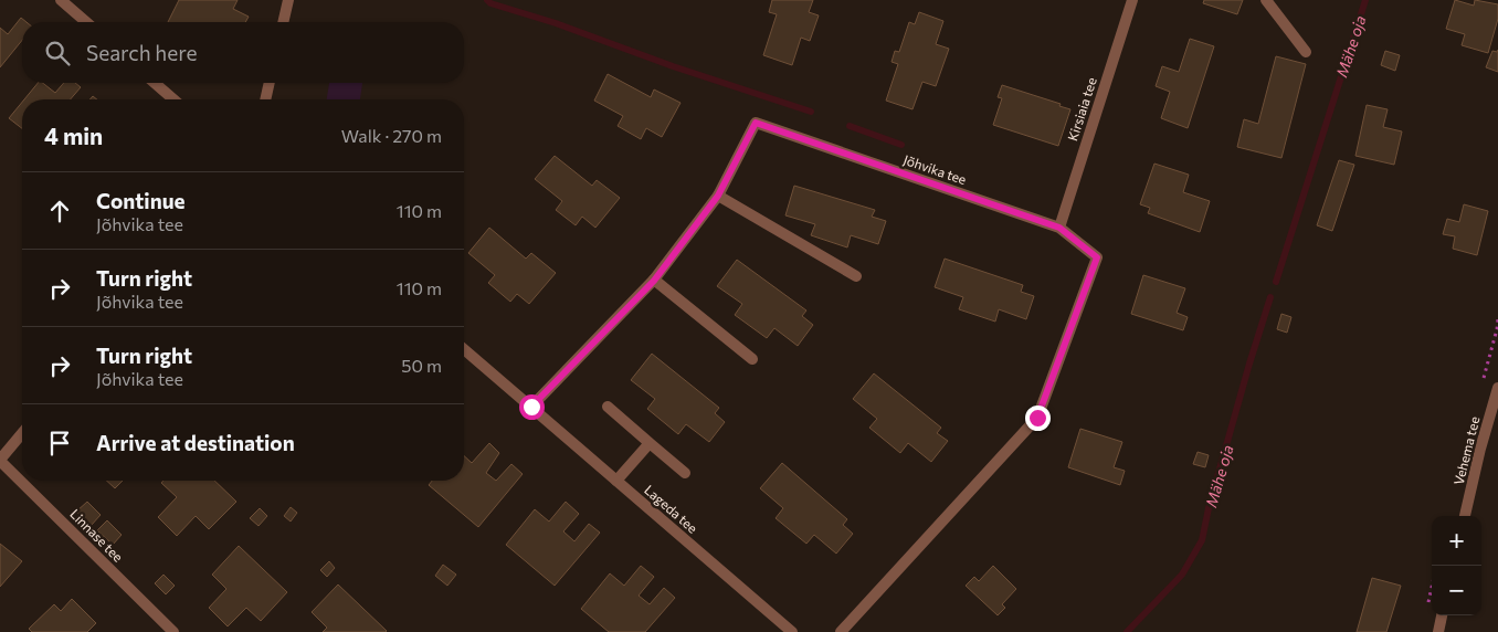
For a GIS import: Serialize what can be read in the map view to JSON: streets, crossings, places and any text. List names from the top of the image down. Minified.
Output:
{"streets":{"street":["Kirsiaia tee","Jõhvika tee","Vehema tee","Lageda tee","Linnase tee"]},"crossings":[["Kirsiaia tee","Jõhvika tee"],["Jõhvika tee","Lageda tee"]],"water":["Mähe oja"],"page":{"search":"Search here","heading":["4 min","Walk · 270 m"],"list":[["Continue","Jõhvika tee","110 m"],["Turn right","Jõhvika tee","110 m"],["Turn right","Jõhvika tee","50 m"],"Arrive at destination"],"map_buttons":["+","−"]}}
